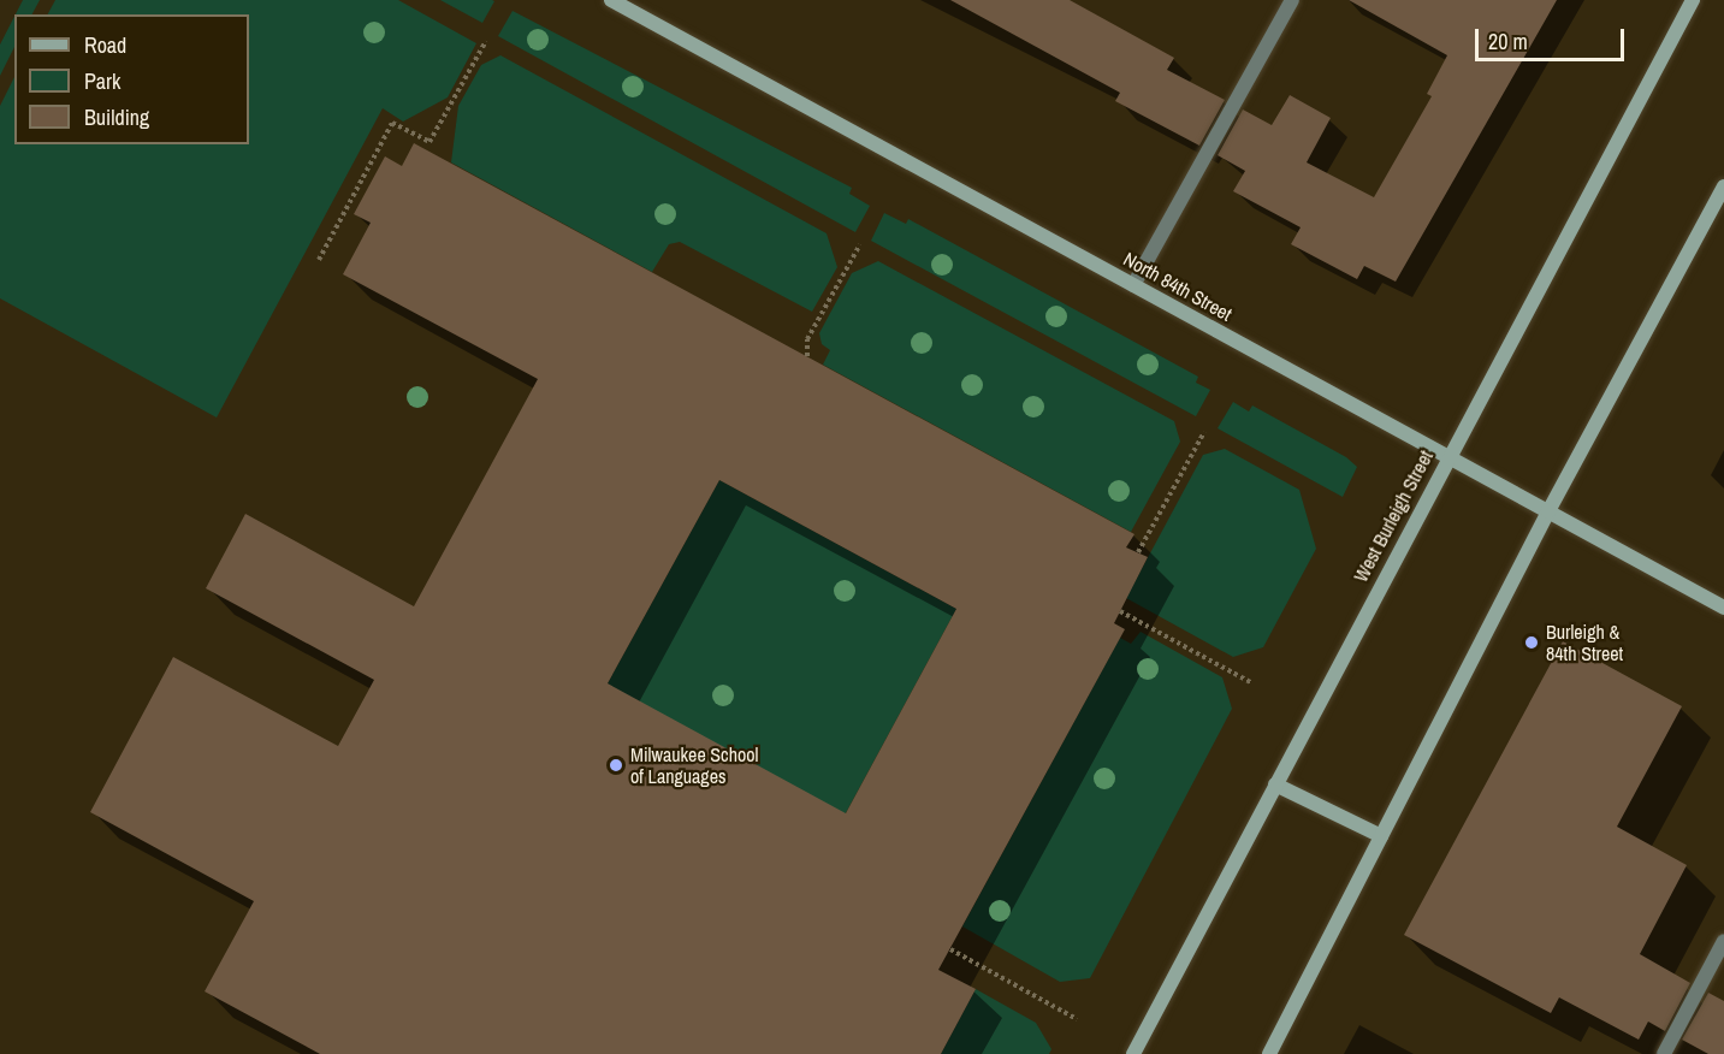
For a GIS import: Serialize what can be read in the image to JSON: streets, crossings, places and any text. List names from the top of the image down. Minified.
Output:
{"streets":{"main road":["North 84th Street","West Burleigh Street"]},"crossings":[["North 84th Street","West Burleigh Street"]],"places":["Burleigh & 84th Street","Milwaukee School of Languages"],"legend":["Road","Park","Building"],"scale_bar":"20 m"}
